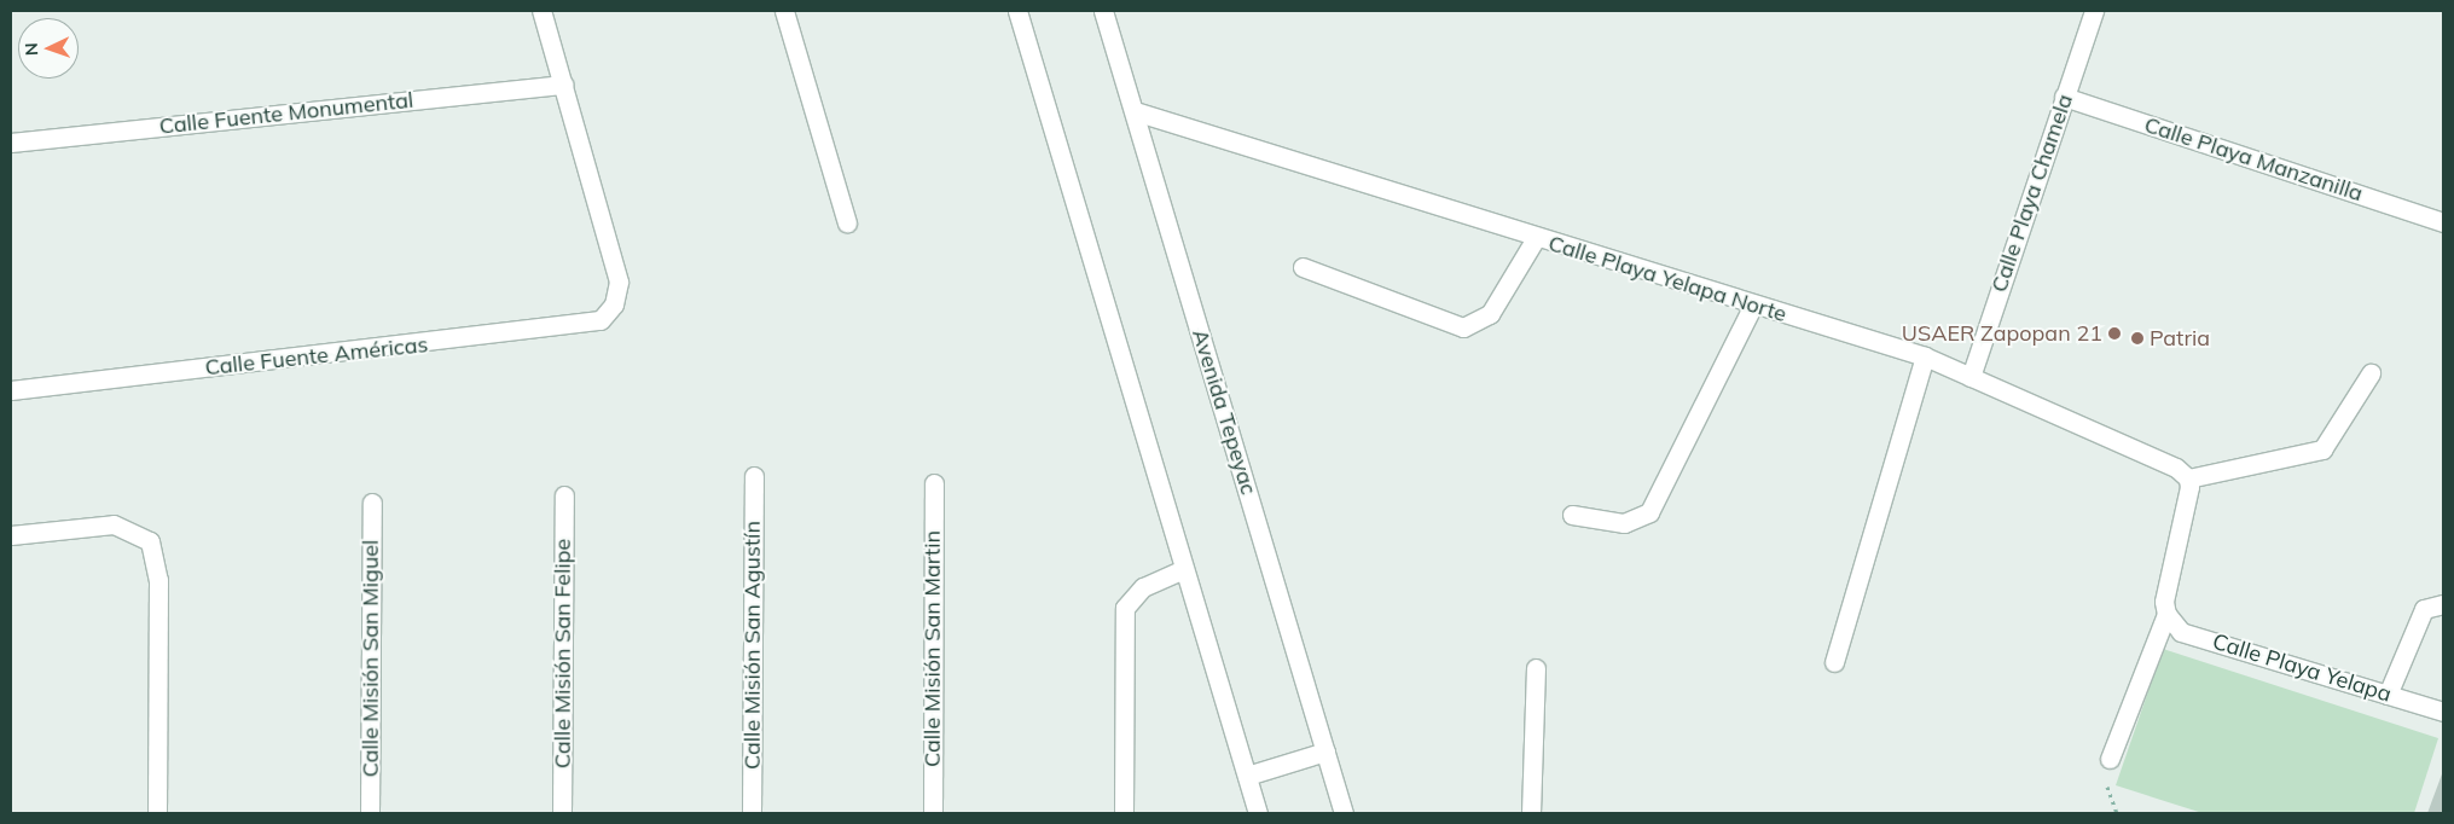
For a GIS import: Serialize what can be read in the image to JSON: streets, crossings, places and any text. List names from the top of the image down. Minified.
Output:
{"streets":{"street":["Calle Fuente Monumental","Calle Playa Manzanilla","Calle Playa Chamela","Calle Playa Yelapa Norte","Calle Fuente Américas","Avenida Tepeyac","Calle Misión San Agustín","Calle Misión San Martin","Calle Misión San Felipe","Calle Misión San Miguel","Calle Playa Yelapa"]},"crossings":[["Calle Fuente Monumental","Calle Fuente Américas"],["Calle Playa Manzanilla","Calle Playa Chamela"],["Calle Playa Chamela","Calle Playa Yelapa Norte"],["Calle Playa Yelapa Norte","Avenida Tepeyac"]],"places":["USAER Zapopan 21","Patria"],"north":"left"}
